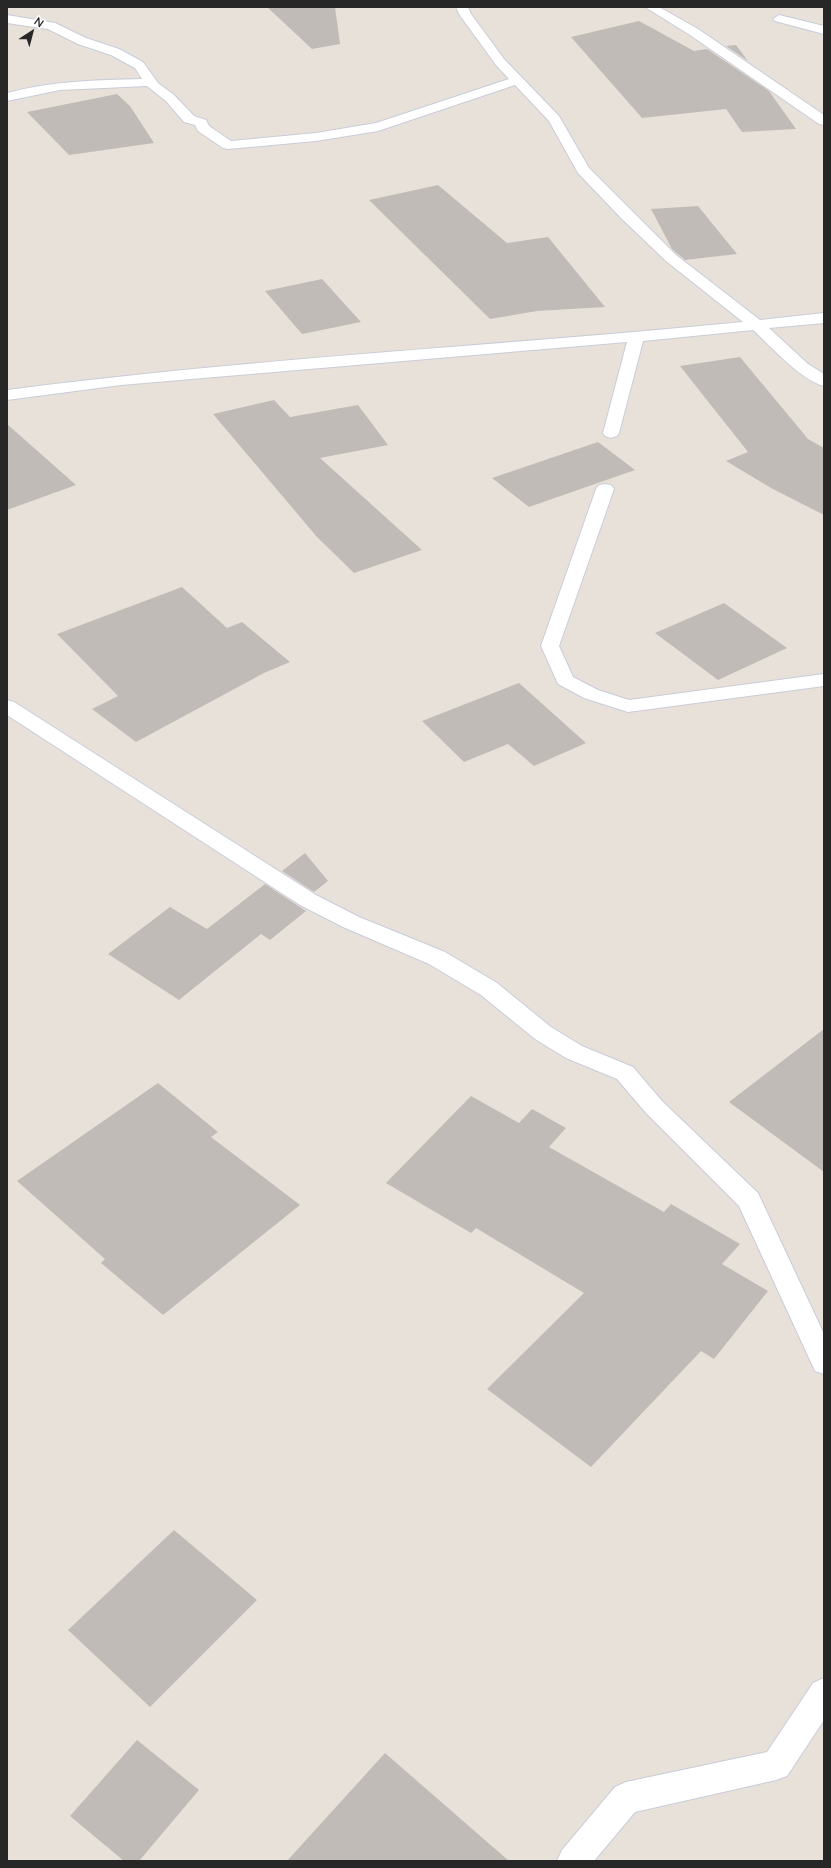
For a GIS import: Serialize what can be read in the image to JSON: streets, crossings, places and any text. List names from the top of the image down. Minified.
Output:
{"north":"top right"}
